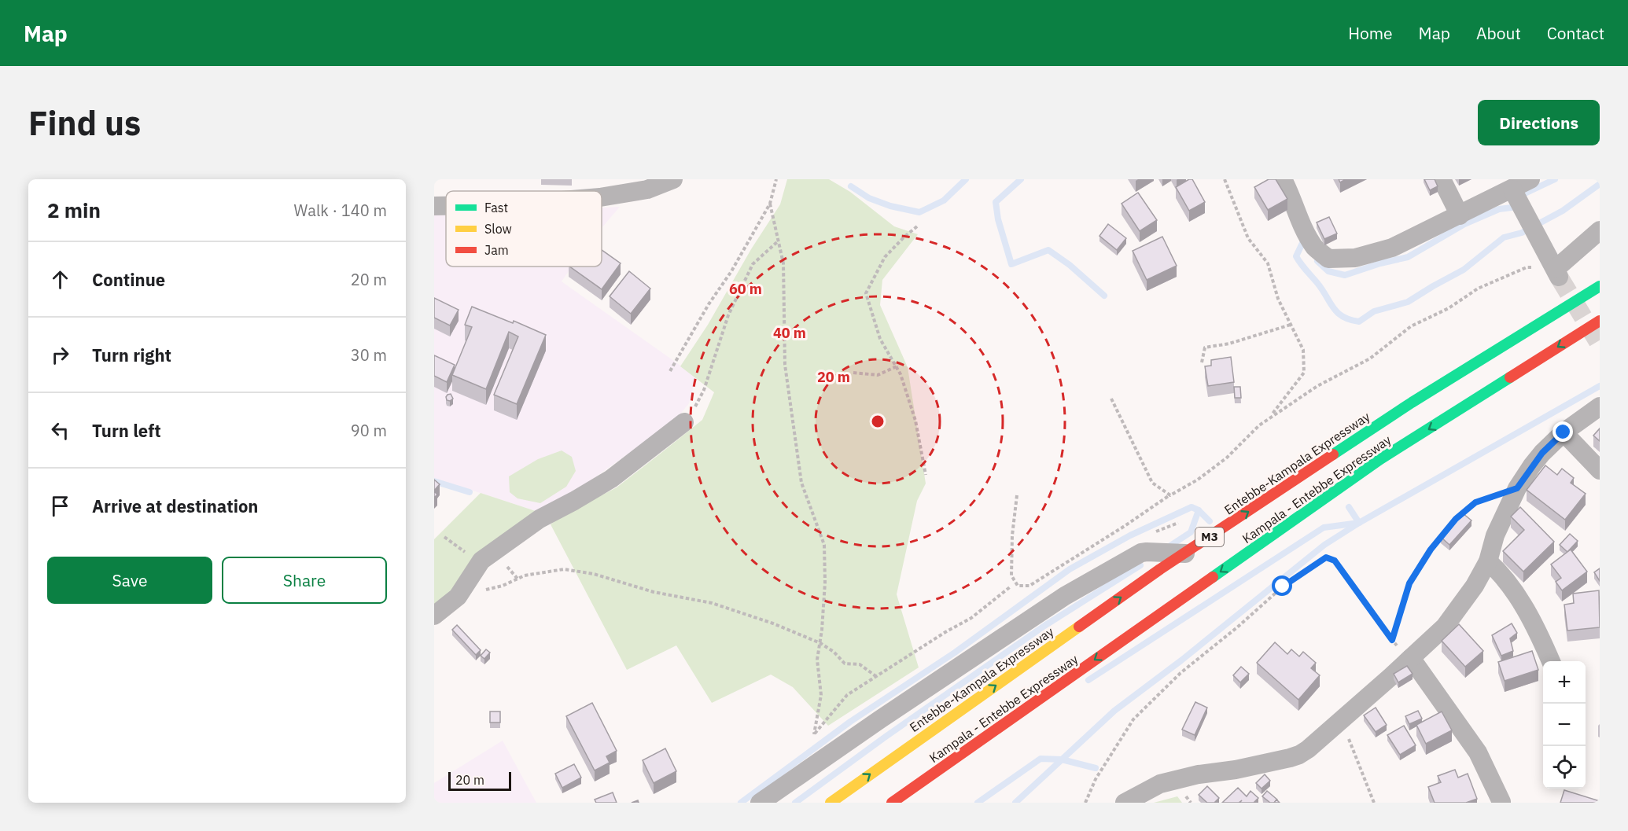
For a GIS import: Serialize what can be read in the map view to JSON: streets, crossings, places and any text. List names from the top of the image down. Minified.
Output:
{"streets":{"highway":["Entebbe-Kampala Expressway","Kampala - Entebbe Expressway","M3"]},"one_way":["Entebbe-Kampala Expressway","Kampala - Entebbe Expressway"],"legend":["Fast","Slow","Jam"],"scale_bar":"20 m","page":{"header":"Map","nav":["Home","Map","About","Contact"],"buttons":["Directions",["Save","Share"]],"title":"Find us","heading":["2 min","Walk · 140 m"],"list":[["Continue","20 m"],["Turn right","30 m"],["Turn left","90 m"],"Arrive at destination"],"map_buttons":["+","−"],"scale":"20 m"},"rings":["60 m","40 m","20 m"]}
